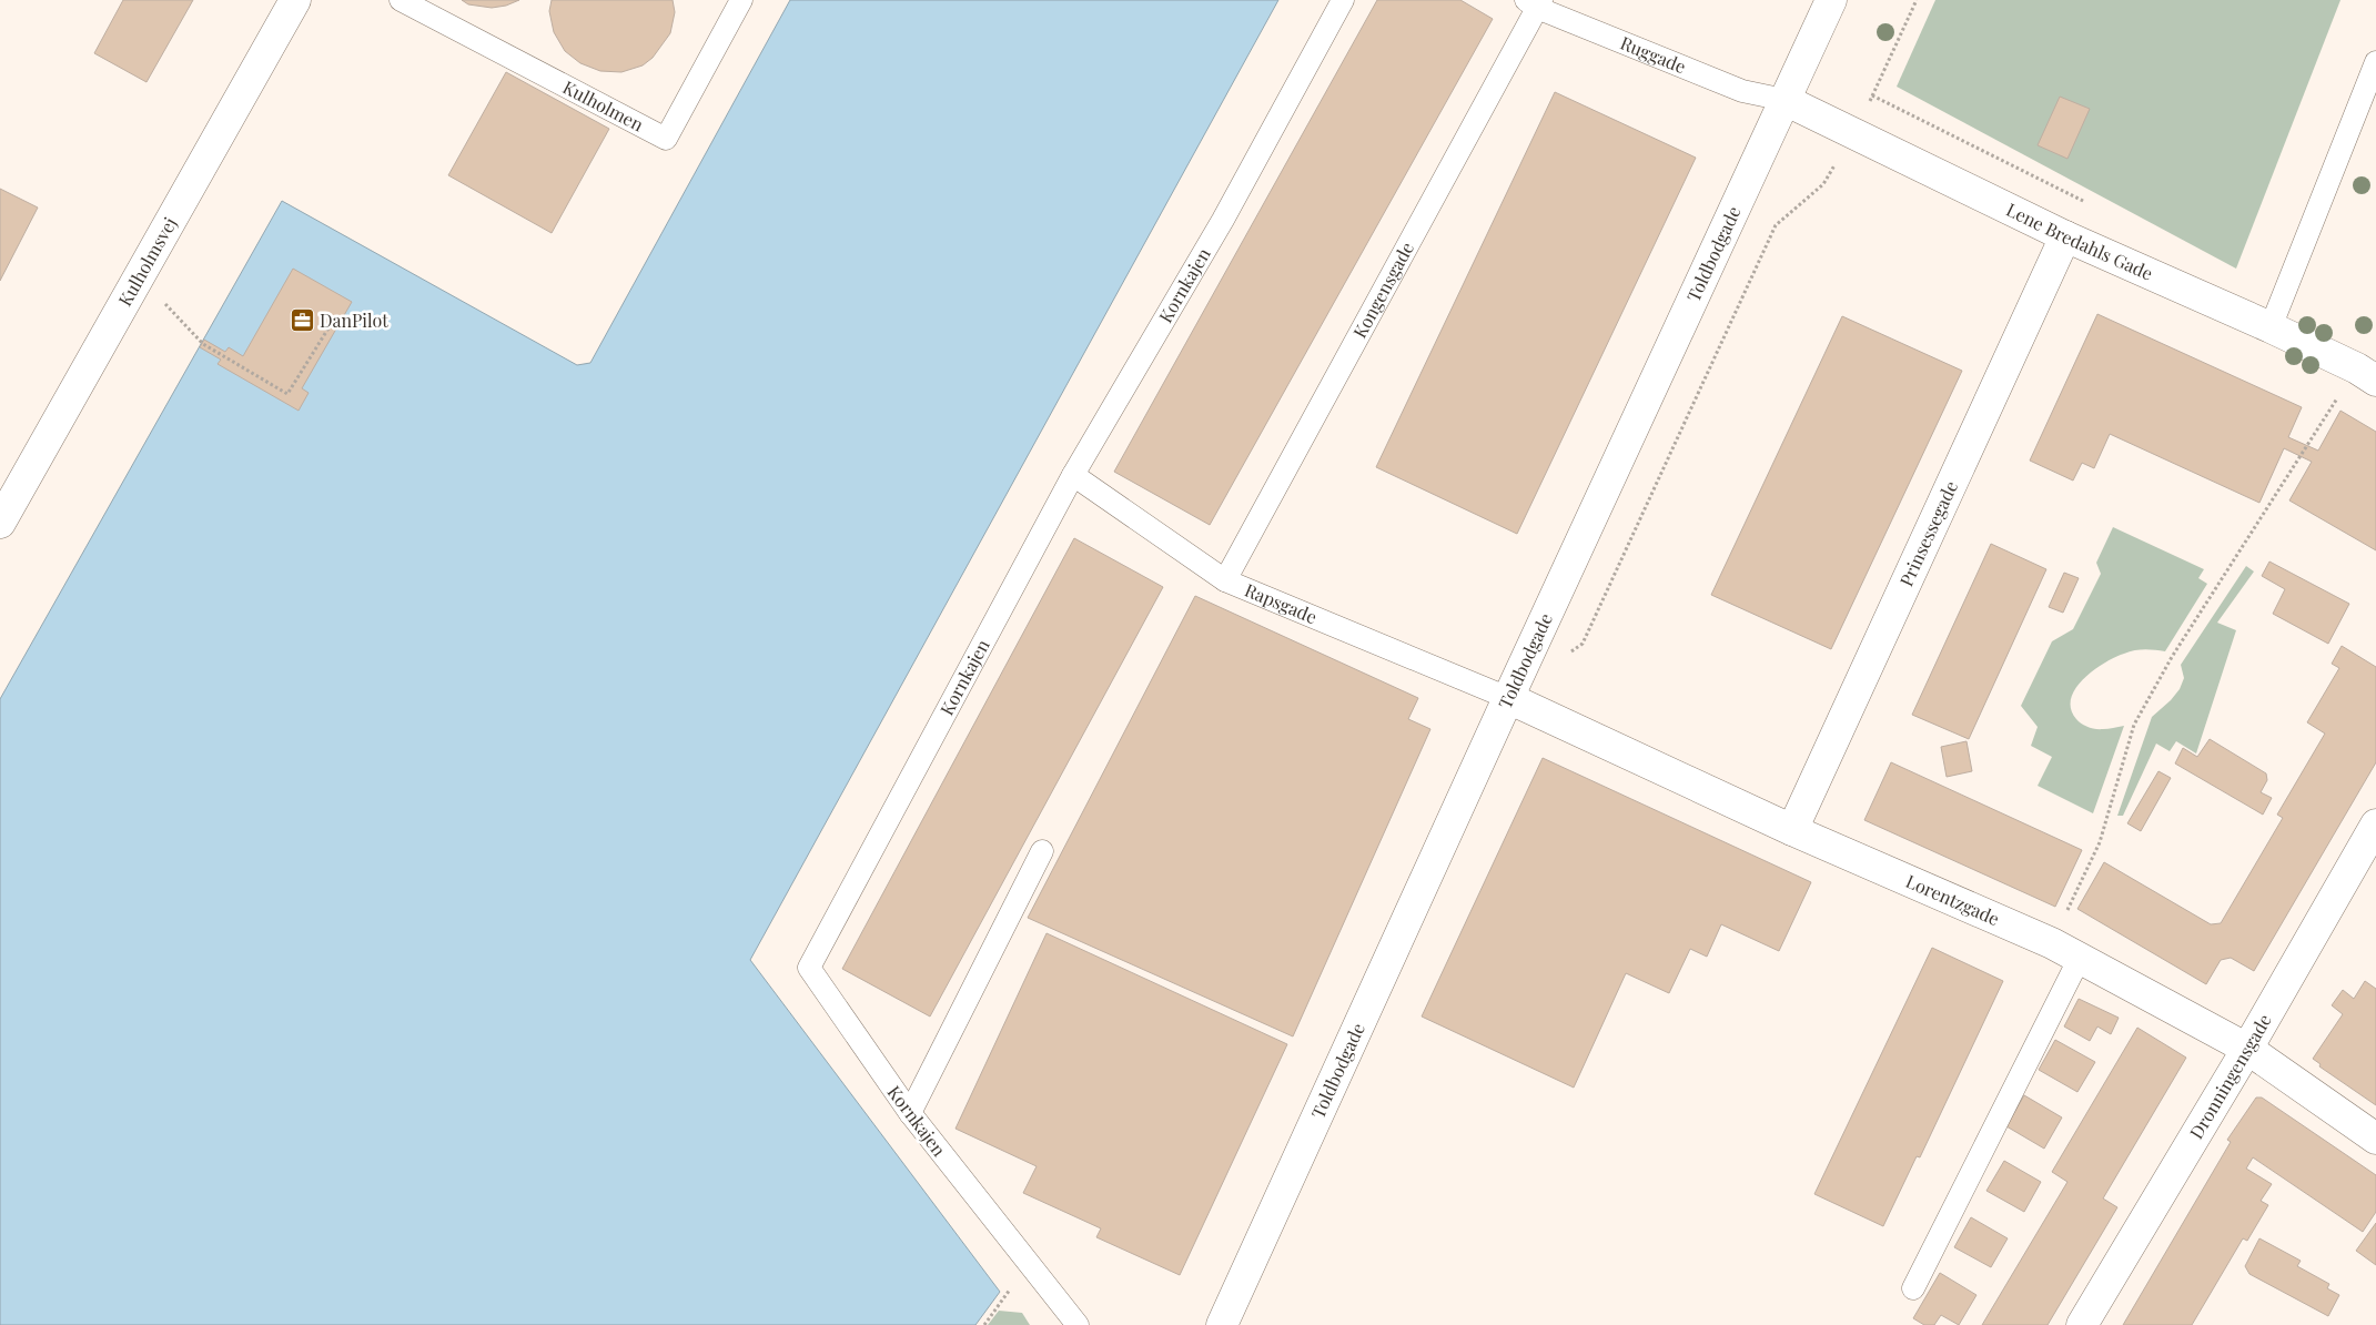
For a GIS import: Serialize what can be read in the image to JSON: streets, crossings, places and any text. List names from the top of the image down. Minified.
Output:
{"streets":{"street":["Lene Bredahls Gade","Toldbodgade","Kulholmsvej","Prinsessegade","Lorentzgade","Dronningensgade"],"lane":["Ruggade","Kulholmen","Kornkajen","Kongensgade","Rapsgade"]},"crossings":[["Ruggade","Lene Bredahls Gade"],["Ruggade","Toldbodgade"],["Ruggade","Kongensgade"],["Lene Bredahls Gade","Toldbodgade"],["Lene Bredahls Gade","Prinsessegade"],["Toldbodgade","Rapsgade"],["Toldbodgade","Lorentzgade"],["Kornkajen","Rapsgade"],["Kongensgade","Rapsgade"],["Prinsessegade","Lorentzgade"],["Rapsgade","Lorentzgade"],["Lorentzgade","Dronningensgade"]],"places":{"office":["DanPilot"]}}
